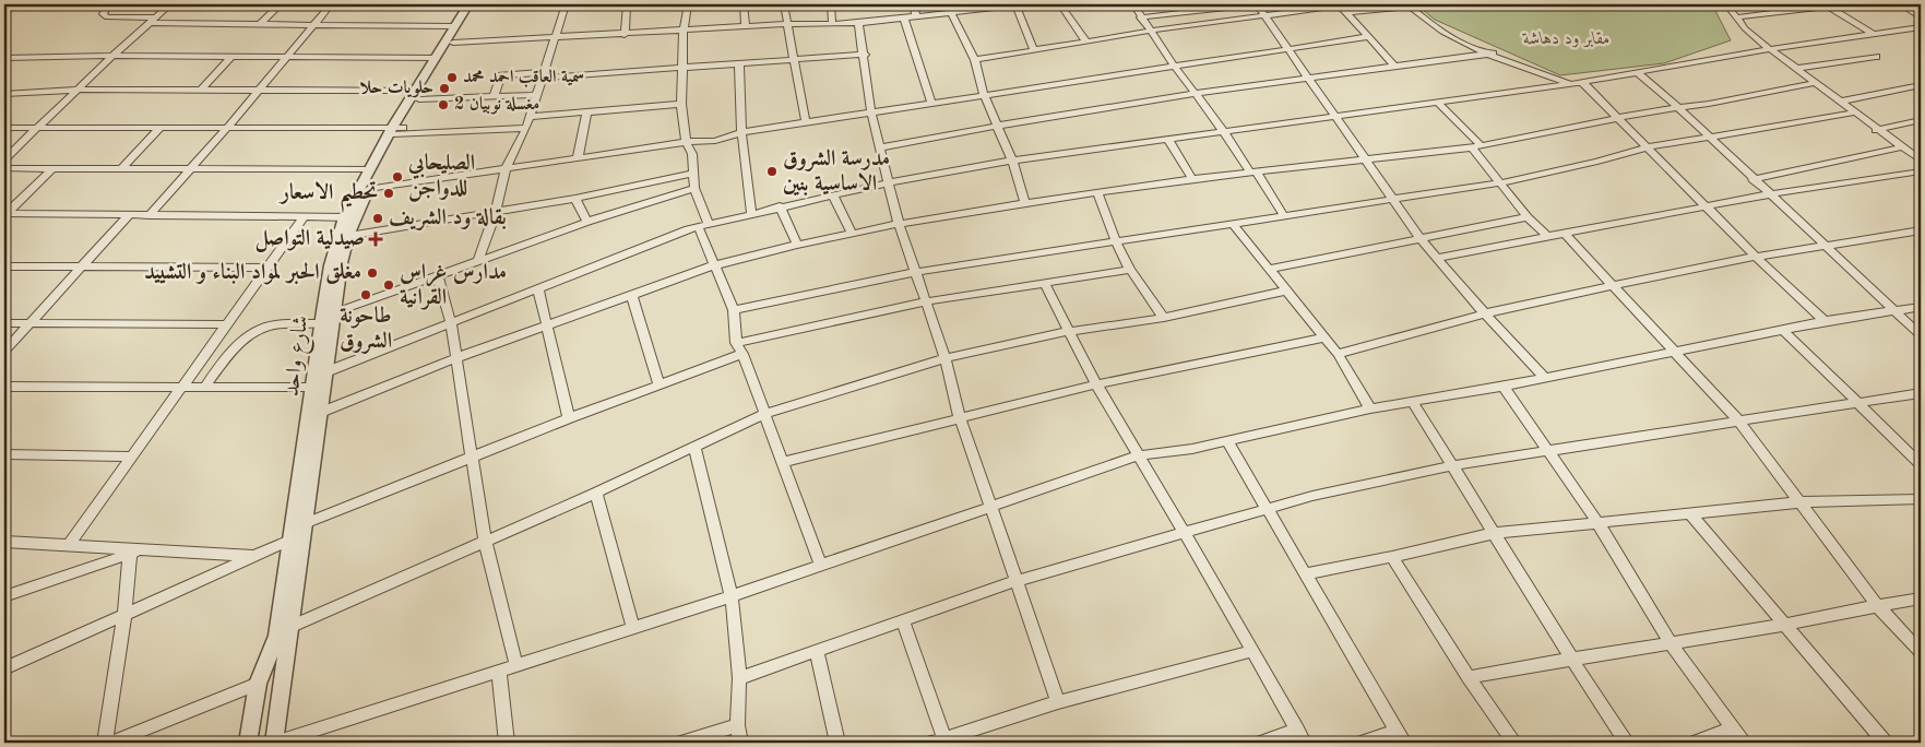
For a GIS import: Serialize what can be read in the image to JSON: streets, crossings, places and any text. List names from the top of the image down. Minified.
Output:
{"streets":{"street":["شارع واحد"]},"parks":["مقابر ود دهاشة"],"places":{"other":["سمية العاقب احمد محمد","حلويات حلا","مغسلة نوبيان 2","مدرسة الشروق الاساسية بنين","الصليحابي للدواجن","تحطيم الاسعار","بقالة ود الشريف","مغلق الحبر لمواد البناء و التشييد","مدارس غراس القرانية","طاحونة الشروق"],"health":["صيدلية التواصل"]}}
